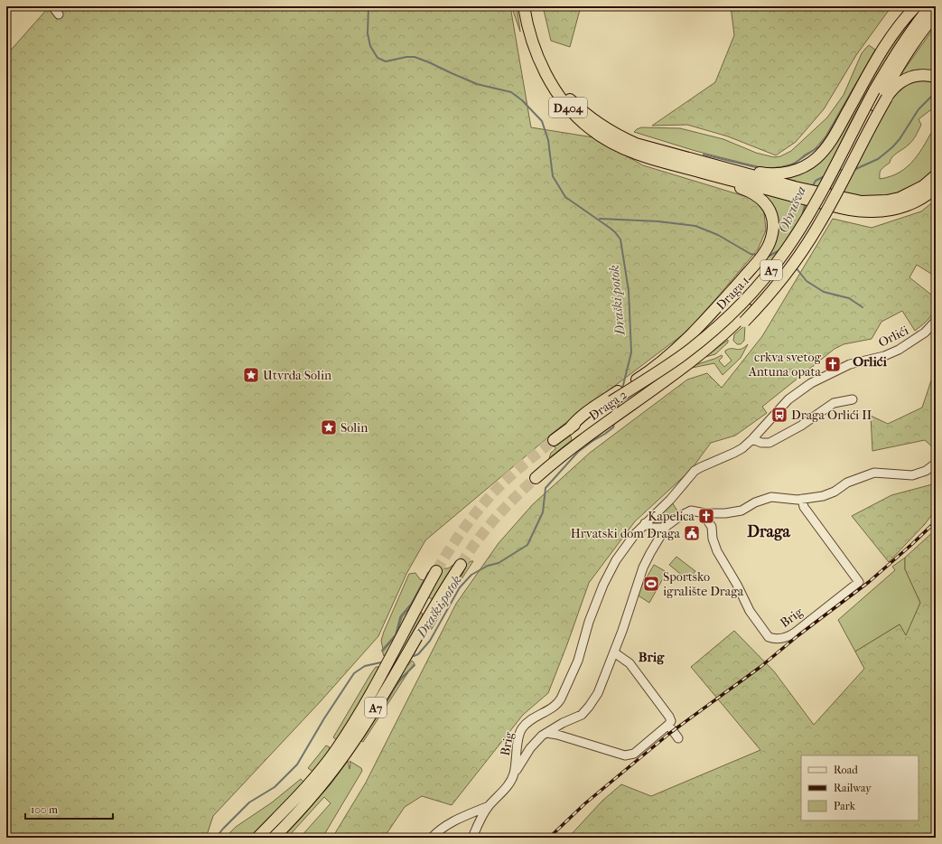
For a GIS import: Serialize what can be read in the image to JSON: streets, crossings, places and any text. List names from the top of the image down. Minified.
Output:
{"streets":{"highway":["D404","A7","Draga 1","Draga 2"],"street":["Orlići","Brig"]},"crossings":[["A7","Draga 1"],["A7","Draga 2"],["Draga 1","Draga 2"],["Orlići","Brig"]],"districts":["Orlići","Draga","Brig"],"water":["Ohrušva","Draški potok"],"places":{"church":["crkva svetog Antuna opata","Kapelica"],"place":["Utvrda Solin","Solin"],"bus stop":["Draga Orlići II"],"public building":["Hrvatski dom Draga"],"sports":["Sportsko igralište Draga"]},"legend":["Road","Railway","Park"],"scale_bar":"100 m"}
